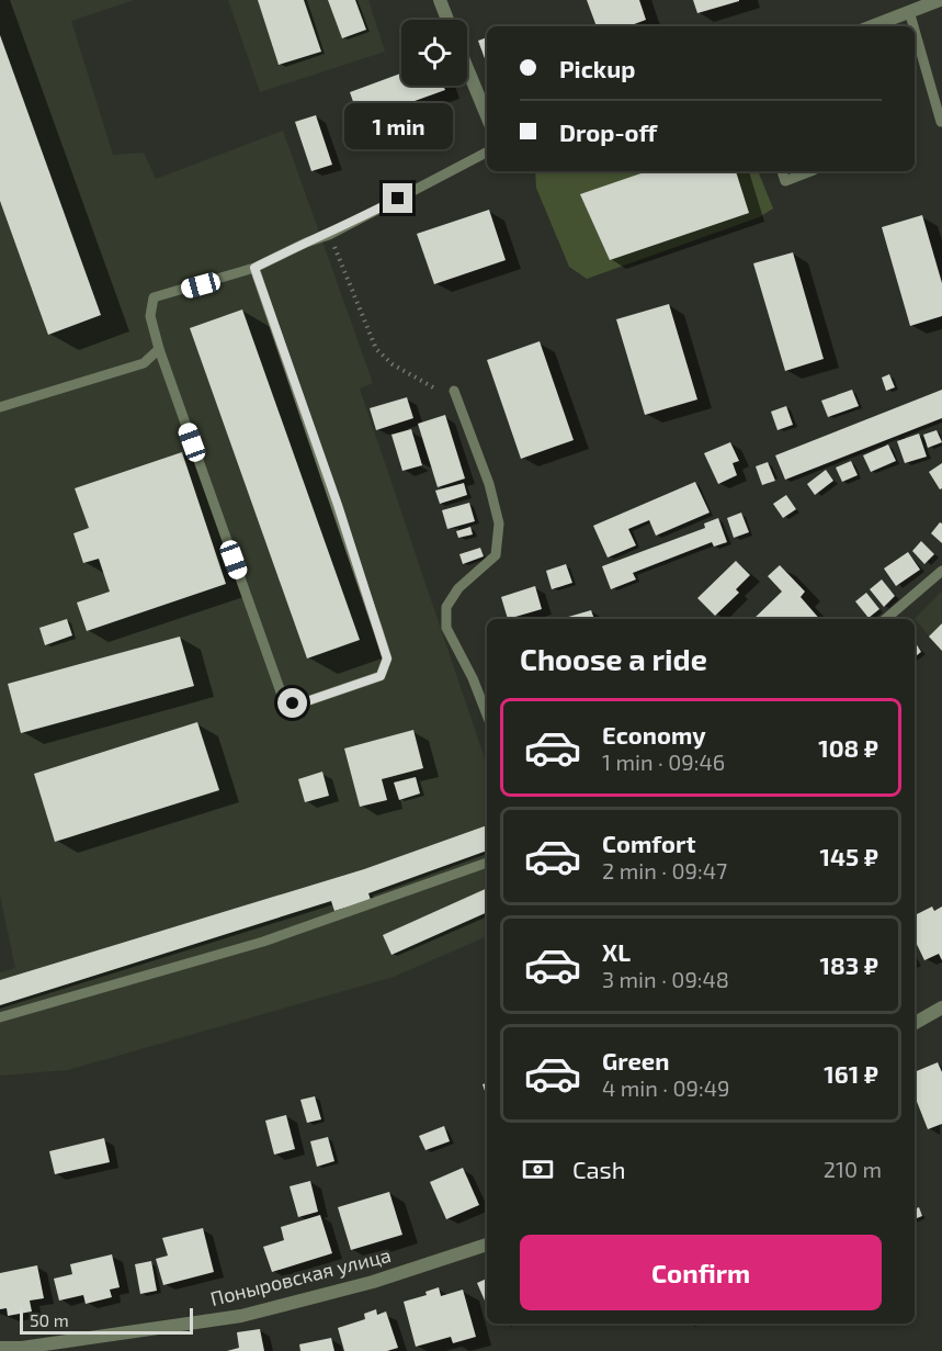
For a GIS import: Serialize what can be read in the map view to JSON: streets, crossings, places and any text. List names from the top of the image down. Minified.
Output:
{"streets":{"street":["Поныровская улица"]},"scale_bar":"50 m","page":{"banner":["Pickup","Drop-off"],"bubble":"1 min","heading":"Choose a ride","list":[{"name":"Economy","note":"1 min · 09:46","value":"108 ₽"},{"name":"Comfort","note":"2 min · 09:47","value":"145 ₽"},{"name":"XL","note":"3 min · 09:48","value":"183 ₽"},{"name":"Green","note":"4 min · 09:49","value":"161 ₽"}],"pay":["Cash","210 m"],"buttons":"Confirm","scale":"50 m"}}
